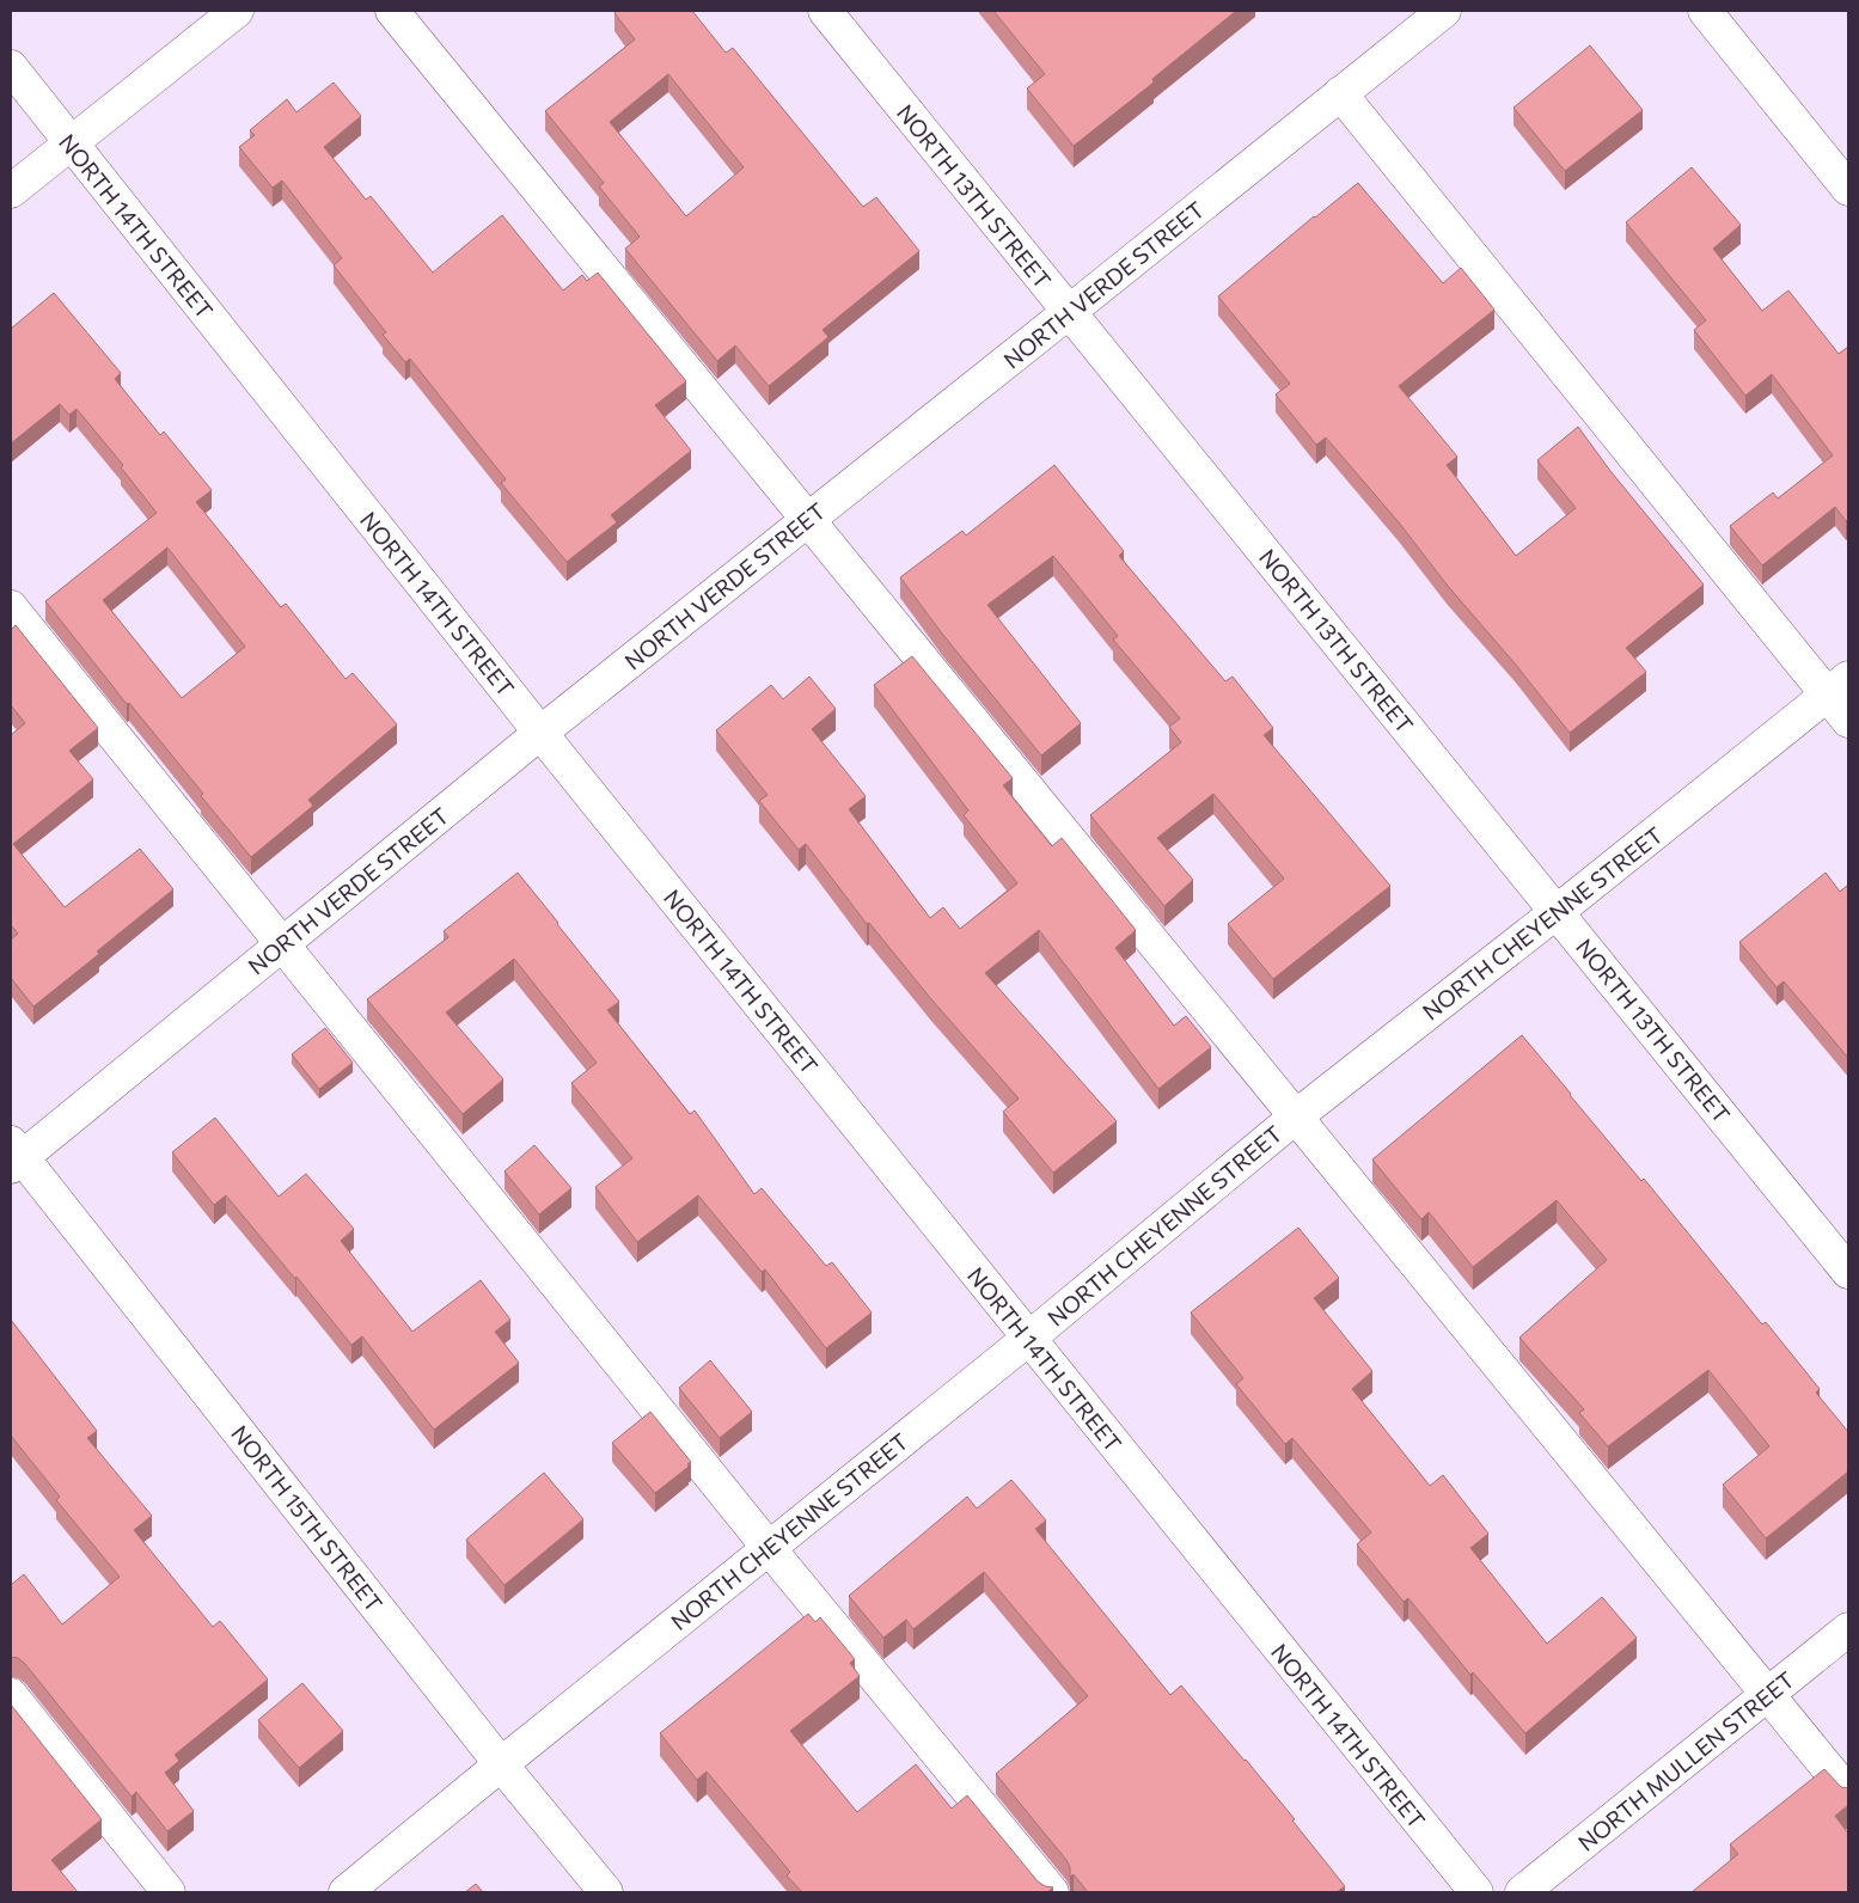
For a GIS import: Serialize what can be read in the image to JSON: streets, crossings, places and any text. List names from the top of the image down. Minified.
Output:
{"streets":{"street":["NORTH 13TH STREET","NORTH 14TH STREET","NORTH VERDE STREET","NORTH CHEYENNE STREET","NORTH 15TH STREET","NORTH MULLEN STREET"]},"crossings":[["NORTH 13TH STREET","NORTH VERDE STREET"],["NORTH 13TH STREET","NORTH CHEYENNE STREET"],["NORTH 14TH STREET","NORTH VERDE STREET"],["NORTH 14TH STREET","NORTH CHEYENNE STREET"],["NORTH VERDE STREET","NORTH 15TH STREET"],["NORTH CHEYENNE STREET","NORTH 15TH STREET"]]}
